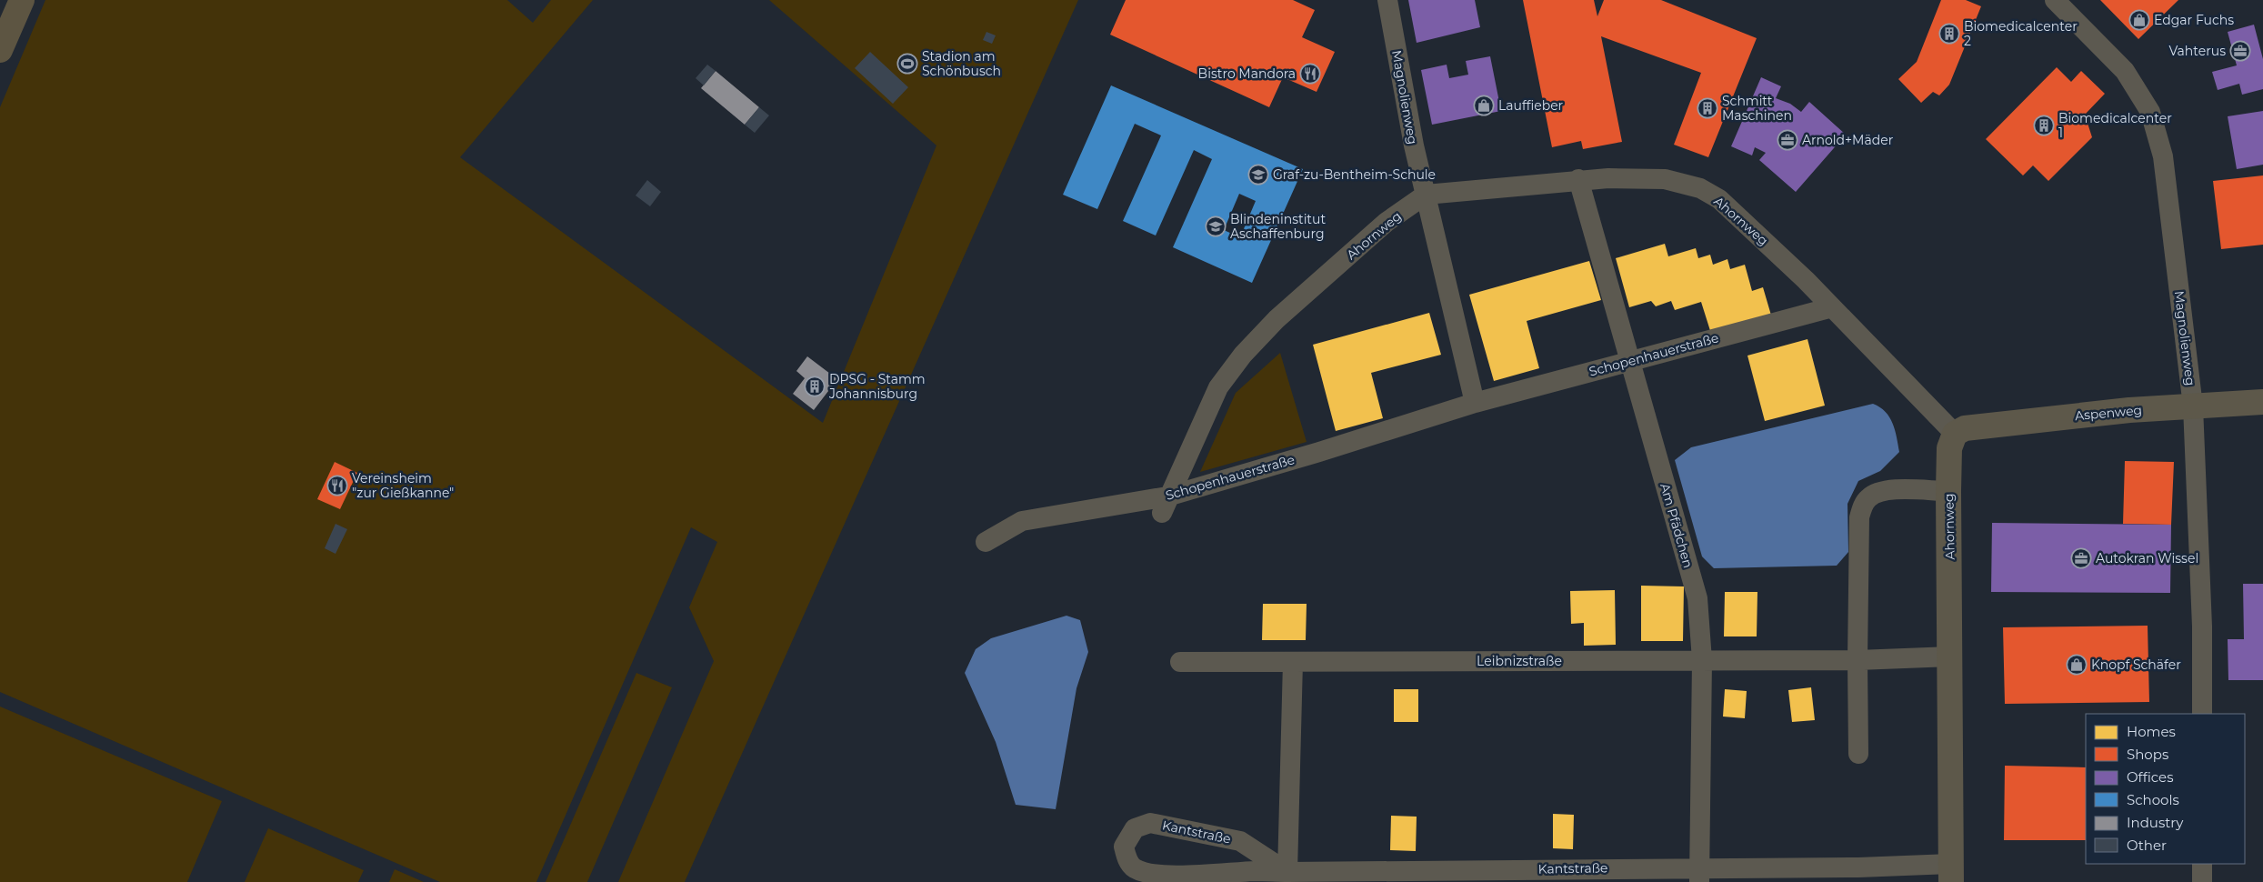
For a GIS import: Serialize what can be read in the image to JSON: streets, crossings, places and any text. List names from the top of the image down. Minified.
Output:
{"streets":{"street":["Magnolienweg","Ahornweg","Schopenhauerstraße","Aspenweg","Am Pfädchen","Leibnizstraße","Kantstraße"]},"crossings":[["Magnolienweg","Ahornweg"],["Magnolienweg","Aspenweg"],["Ahornweg","Schopenhauerstraße"],["Ahornweg","Aspenweg"],["Ahornweg","Am Pfädchen"],["Ahornweg","Leibnizstraße"],["Ahornweg","Kantstraße"],["Schopenhauerstraße","Am Pfädchen"],["Am Pfädchen","Leibnizstraße"],["Am Pfädchen","Kantstraße"]],"places":{"shop":["Edgar Fuchs","Lauffieber","Knopf Schäfer"],"building":["Biomedicalcenter 2","Schmitt Maschinen","Biomedicalcenter 1","DPSG - Stamm Johannisburg"],"office":["Vahterus","Arnold+Mäder","Autokran Wissel"],"sports":["Stadion am Schönbusch"],"restaurant":["Bistro Mandora","Vereinsheim \"zur Gießkanne\""],"school or university":["Graf-zu-Bentheim-Schule","Blindeninstitut Aschaffenburg"]},"legend":["Homes","Shops","Offices","Schools","Industry","Other"]}
